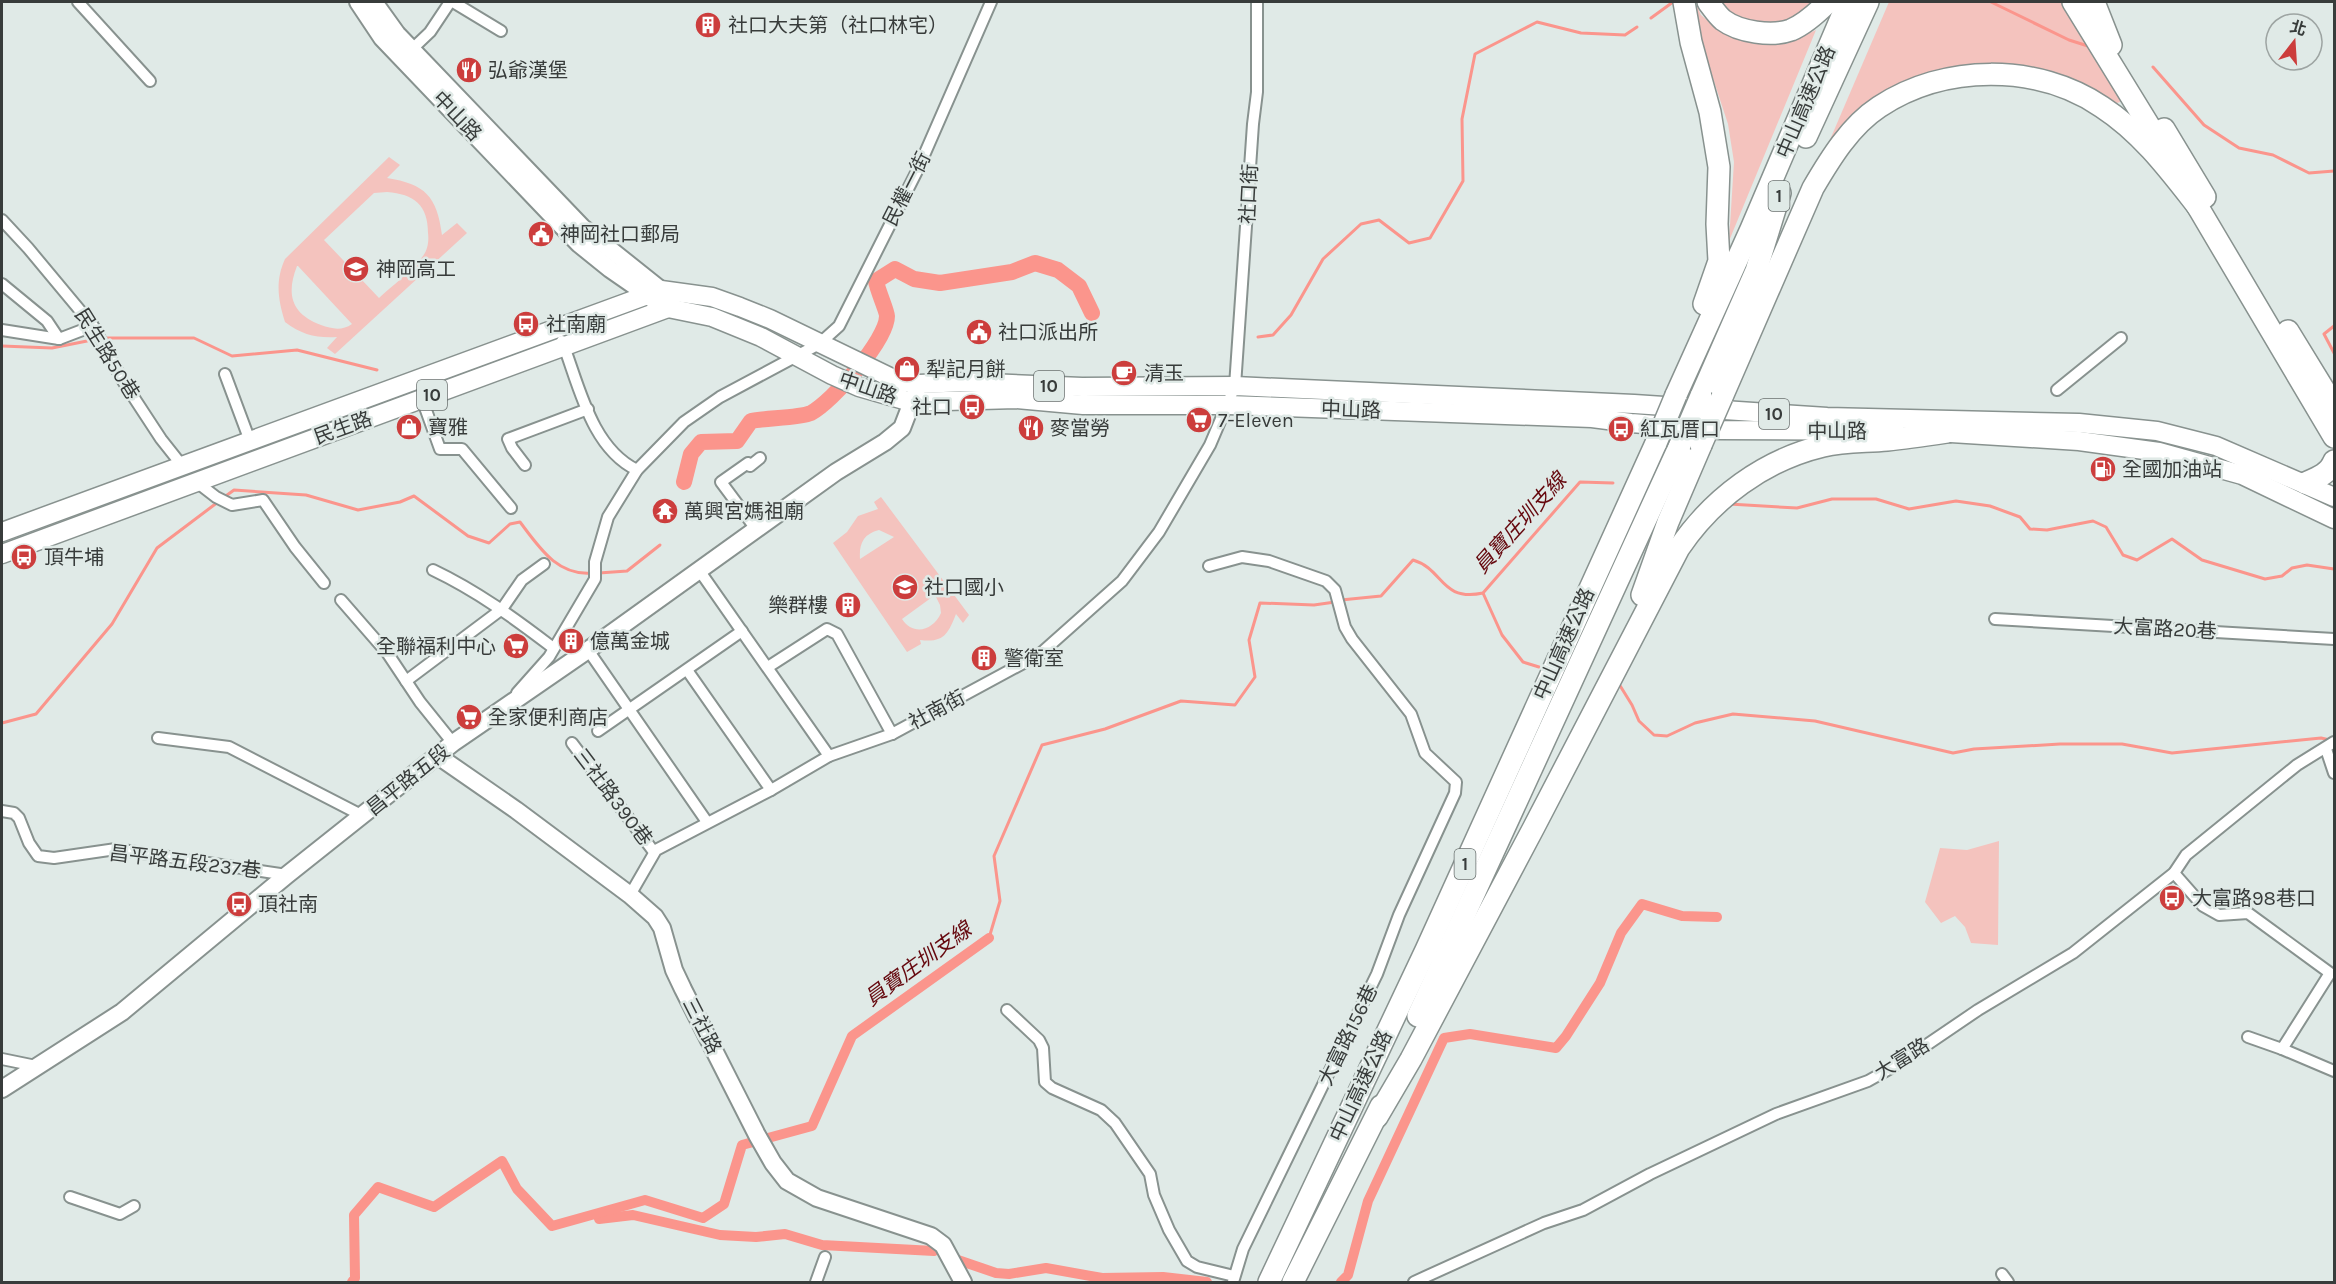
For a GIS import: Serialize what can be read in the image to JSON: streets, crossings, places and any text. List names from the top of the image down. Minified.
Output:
{"streets":{"highway":["中山高速公路","1"],"main road":["中山路","10","民生路"],"street":["民權一街","社口街","民生路50巷","大富路20巷","社南街","昌平路五段","三社路390巷","昌平路五段237巷","三社路","大富路156巷","大富路"]},"crossings":[["中山路","民權一街"],["中山路","社口街"],["中山路","民生路"],["中山路","社南街"],["中山路","昌平路五段"],["民權一街","昌平路五段"],["社口街","社南街"],["民生路50巷","民生路"],["社南街","三社路390巷"],["昌平路五段","昌平路五段237巷"],["昌平路五段","三社路"]],"water":["員寶庄圳支線"],"places":{"building":["社口大夫第（社口林宅）","樂群樓","億萬金城","警衛室"],"restaurant":["弘爺漢堡","麥當勞"],"public building":["神岡社口郵局","社口派出所"],"school or university":["神岡高工","社口國小"],"bus stop":["社南廟","社口","紅瓦厝口","頂牛埔","大富路98巷口","頂社南"],"shop":["犁記月餅","寶雅"],"cafe":["清玉"],"supermarket":["7-Eleven","全聯福利中心","全家便利商店"],"fuel station":["全國加油站"],"temple":["萬興宮媽祖廟"]},"north":"top"}
